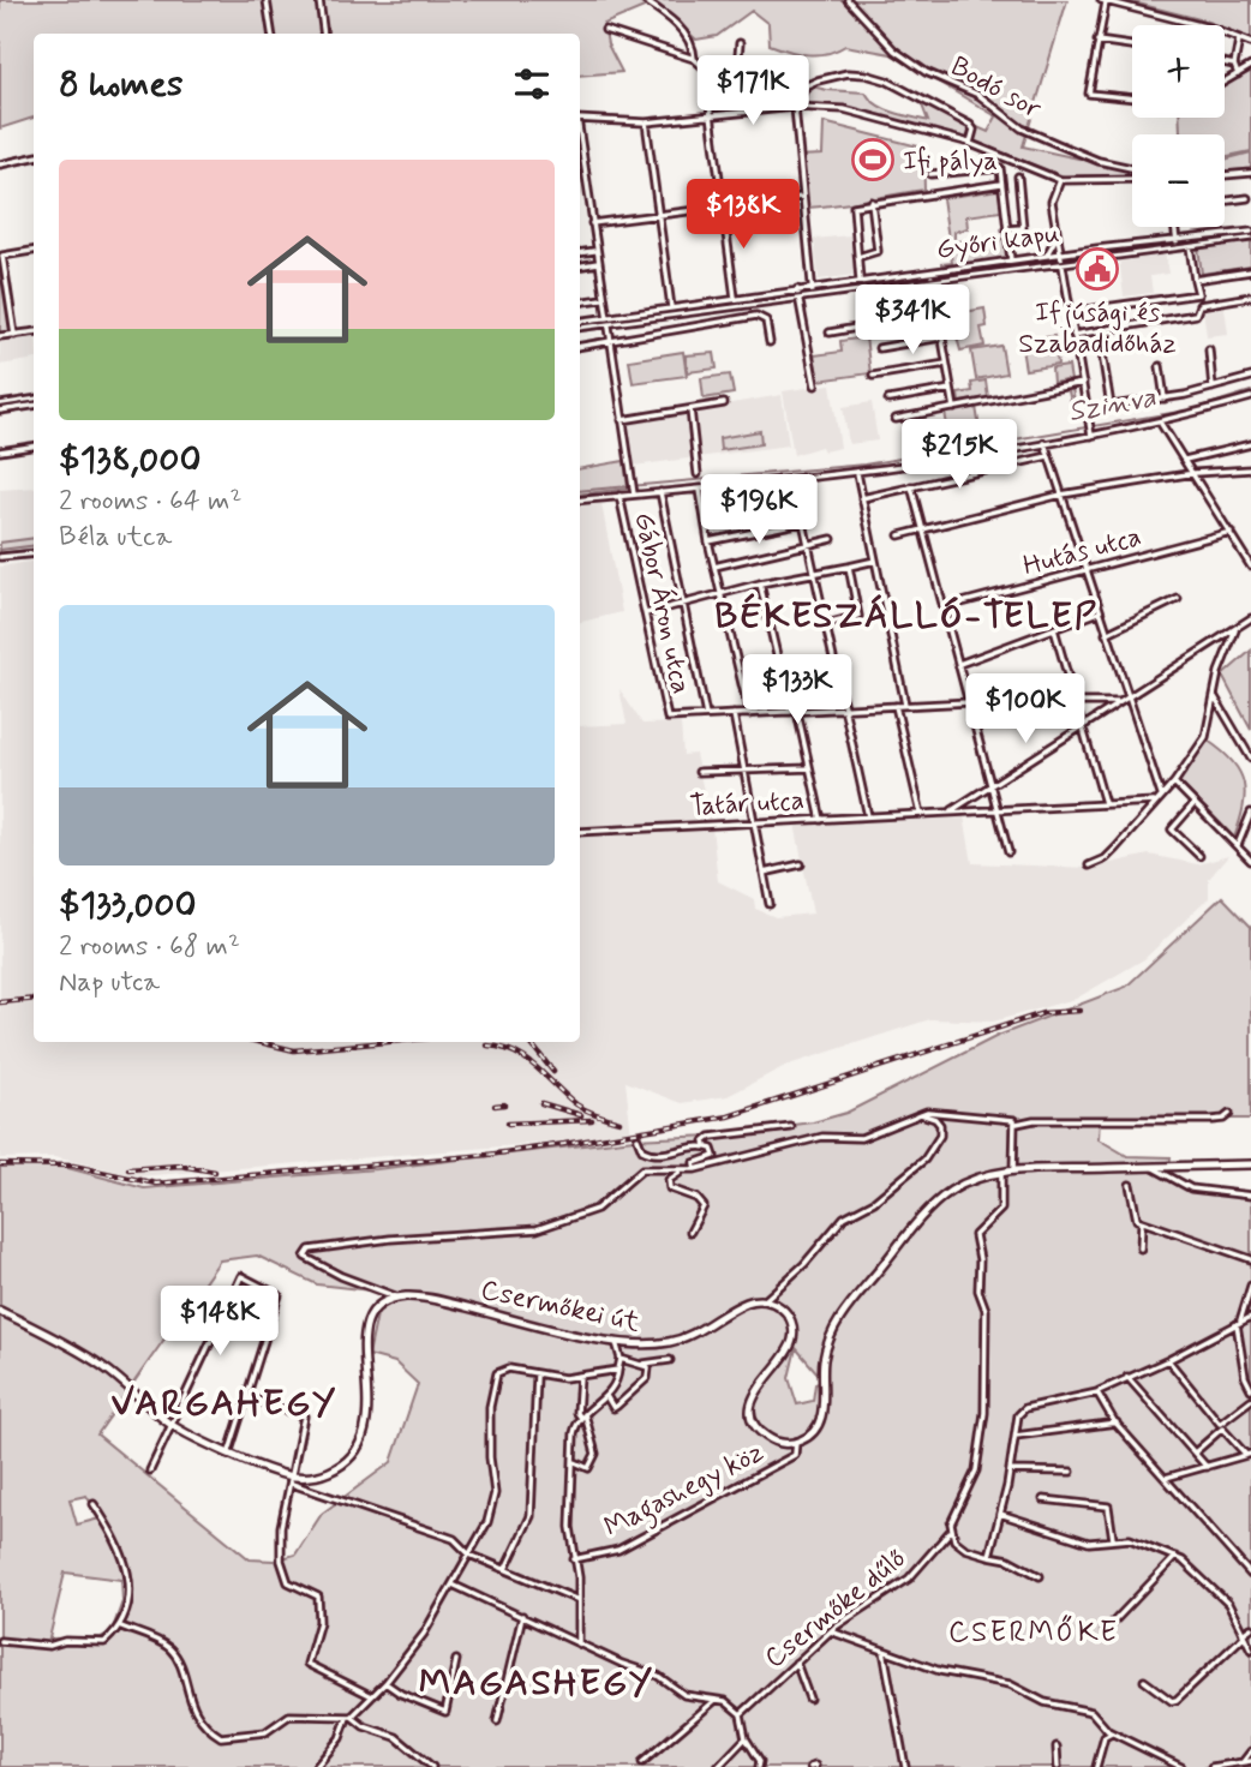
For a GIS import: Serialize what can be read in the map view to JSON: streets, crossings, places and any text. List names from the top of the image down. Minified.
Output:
{"streets":{"main road":["Csermőkei út"],"street":["Bodó sor","Győri kapu","Hutás utca","Gábor Áron utca","Tatár utca","Magashegy köz","Csermőke dűlő"]},"districts":["BÉKESZÁLLÓ-TELEP","VARGAHEGY","CSERMŐKE","MAGASHEGY"],"water":["Szinva"],"places":{"sports":["Ifi pálya"],"public building":["Ifjúsági és Szabadidőház"]},"page":{"map_buttons":["+","−"],"heading":"8 homes","price":["$171K","$138K","$341K","$215K","$196K","$133K","$100K","$148K"],"list":[{"name":"$138,000","note":"2 rooms · 64 m² · Béla utca"},{"name":"$133,000","note":"2 rooms · 68 m² · Nap utca"}]}}
